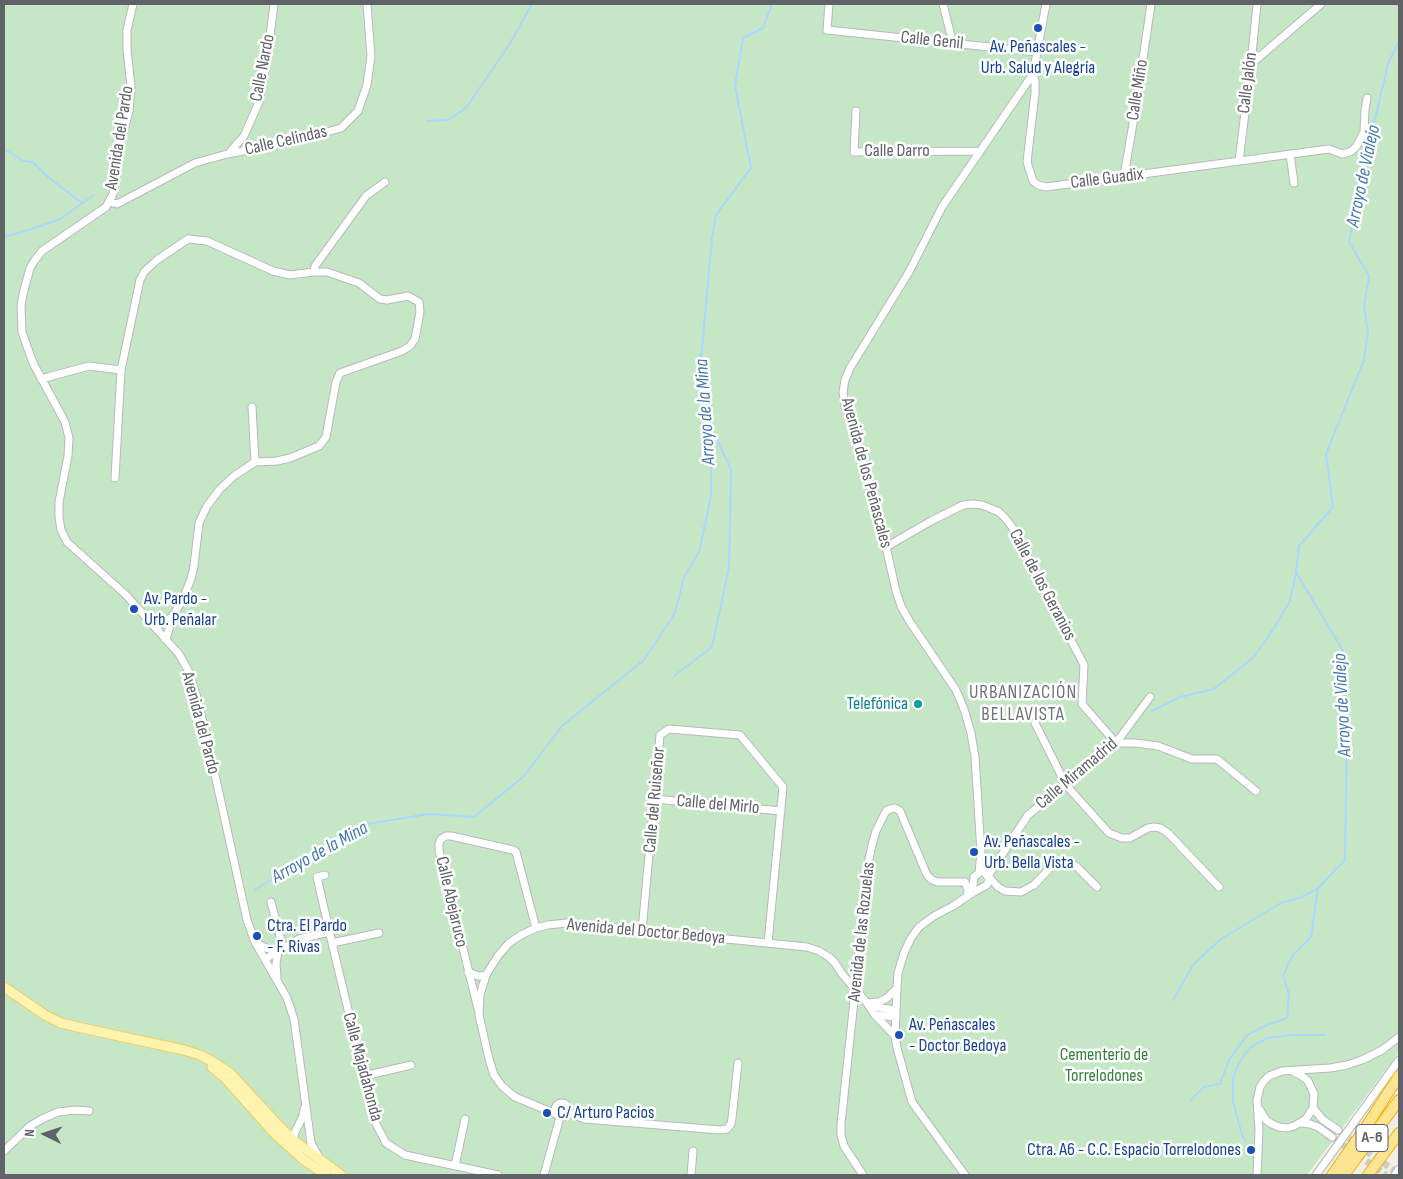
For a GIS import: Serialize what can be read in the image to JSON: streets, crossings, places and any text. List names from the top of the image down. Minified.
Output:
{"streets":{"highway":["A-6"],"street":["Calle Genil","Calle Nardo","Calle Jalón","Calle Miño","Avenida del Pardo","Calle Celindas","Calle Darro","Calle Guadix","Avenida de los Peñascales","Calle de los Geranios","Calle Miramadrid","Calle del Ruiseñor","Calle del Mirlo","Calle Abejaruco","Avenida del Doctor Bedoya","Avenida de las Rozuelas","Calle Majadahonda"]},"crossings":[["Calle Genil","Avenida de los Peñascales"],["Calle Nardo","Calle Celindas"],["Calle Jalón","Calle Guadix"],["Calle Miño","Calle Guadix"],["Avenida del Pardo","Calle Celindas"],["Calle Darro","Avenida de los Peñascales"],["Calle Guadix","Avenida de los Peñascales"],["Avenida de los Peñascales","Calle de los Geranios"],["Avenida de los Peñascales","Calle Miramadrid"],["Avenida de los Peñascales","Avenida de las Rozuelas"],["Calle de los Geranios","Calle Miramadrid"],["Calle Miramadrid","Avenida de las Rozuelas"],["Calle del Ruiseñor","Calle del Mirlo"],["Calle del Ruiseñor","Avenida del Doctor Bedoya"],["Calle Abejaruco","Avenida del Doctor Bedoya"],["Avenida del Doctor Bedoya","Avenida de las Rozuelas"]],"districts":["URBANIZACIÓN BELLAVISTA"],"water":["Arroyo de Vialejo","Arroyo de la Mina"],"parks":["Cementerio de Torrelodones"],"places":["Av. Peñascales - Urb. Salud y Alegría","Av. Pardo - Urb. Peñalar","Telefónica","Av. Peñascales - Urb. Bella Vista","Ctra. El Pardo - F. Rivas","Av. Peñascales - Doctor Bedoya","C/ Arturo Pacios","Ctra. A6 - C.C. Espacio Torrelodones"],"north":"left"}
